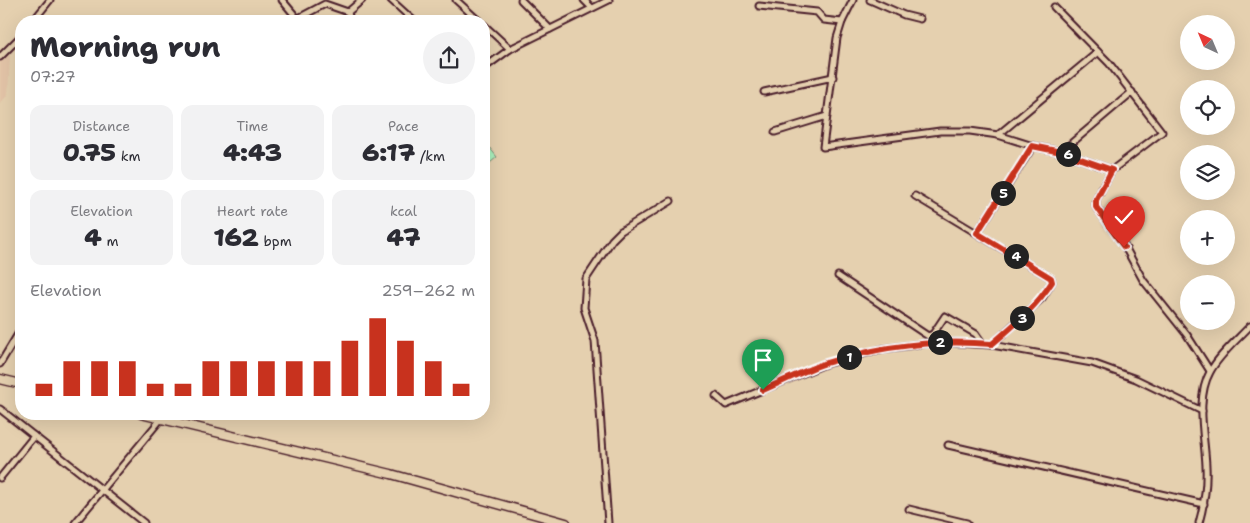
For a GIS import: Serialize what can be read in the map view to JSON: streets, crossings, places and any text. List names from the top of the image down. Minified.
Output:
{"north":"top left","page":{"map_buttons":["+","−"],"heading":["Morning run","07:27"],"stats":[["Distance","0.75 km"],["Time","4:43"],["Pace","6:17 /km"],["Elevation","4 m"],["Heart rate","162 bpm"],["kcal","47"]],"pins":["6","5","4","3","2","1"],"chart":["Elevation","259–262 m"]}}
